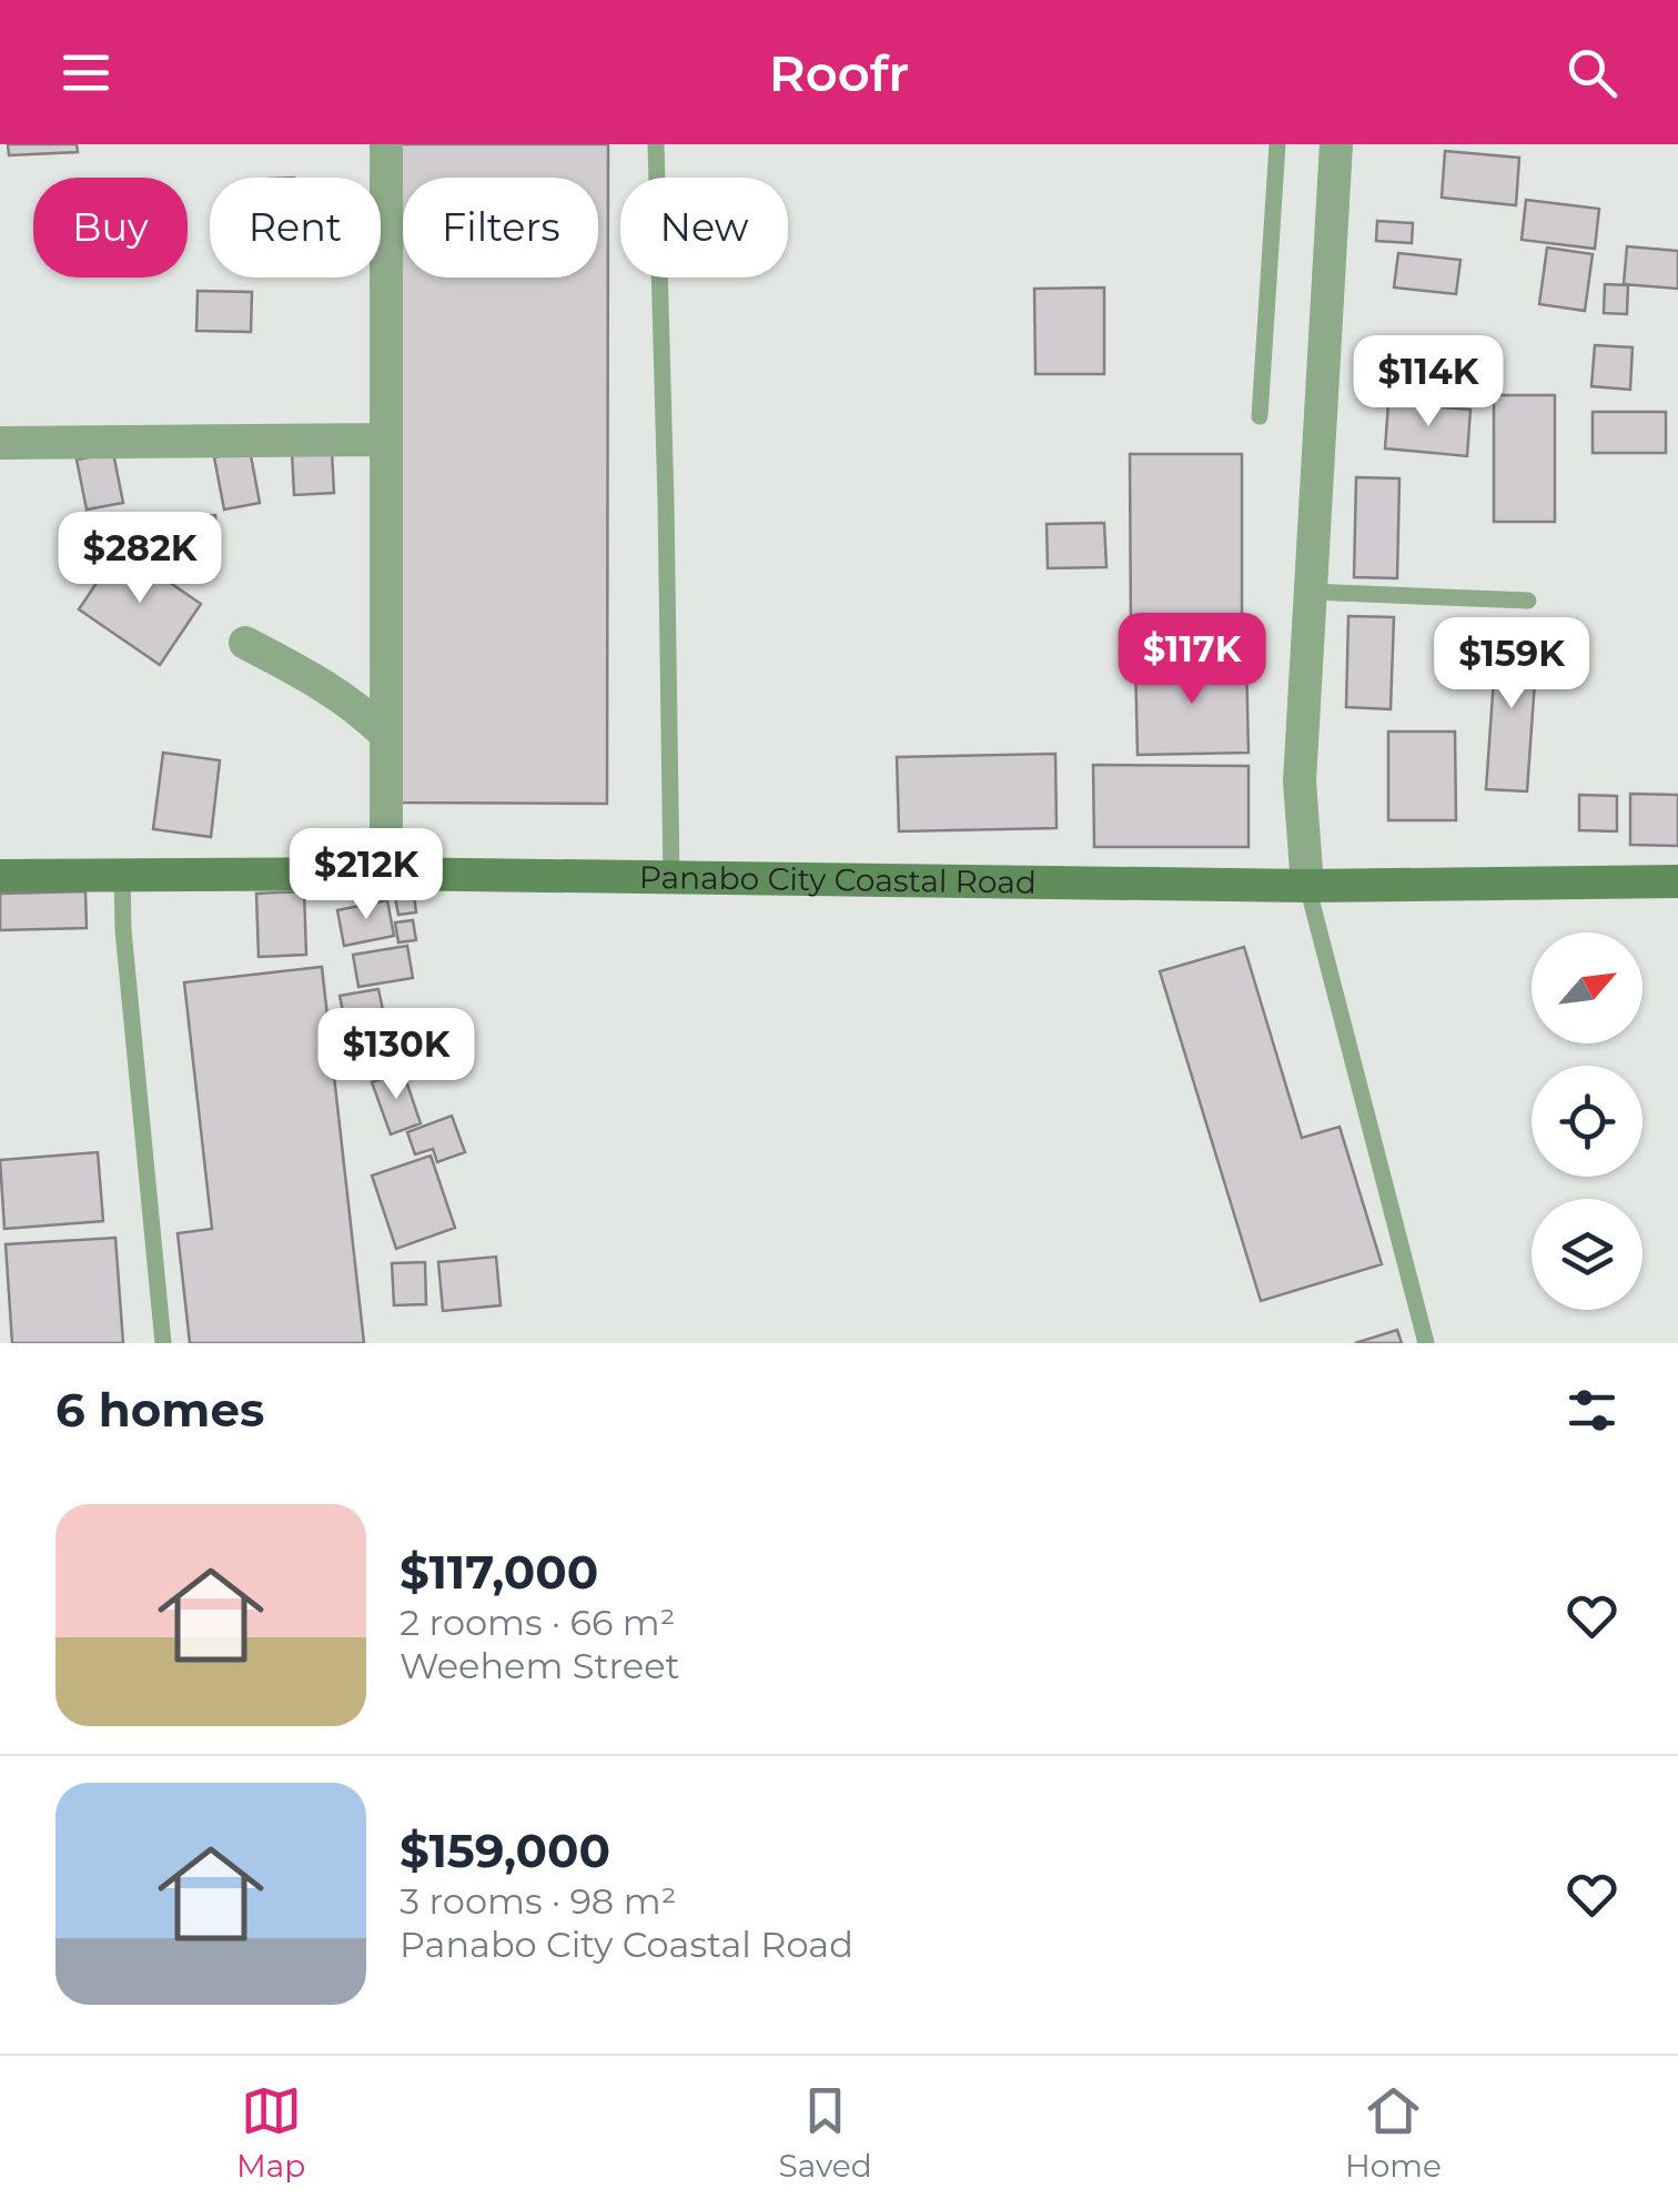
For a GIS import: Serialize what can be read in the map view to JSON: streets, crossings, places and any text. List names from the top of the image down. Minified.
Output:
{"streets":{"main road":["Panabo City Coastal Road"]},"north":"top right","page":{"header":"Roofr","chip":["Buy","Rent","Filters","New"],"price":["$114K","$282K","$117K","$159K","$212K","$130K"],"heading":"6 homes","list":[{"name":"$117,000","note":"2 rooms · 66 m² · Weehem Street"},{"name":"$159,000","note":"3 rooms · 98 m² · Panabo City Coastal Road"}],"tabs":["Map","Saved","Home"]}}
